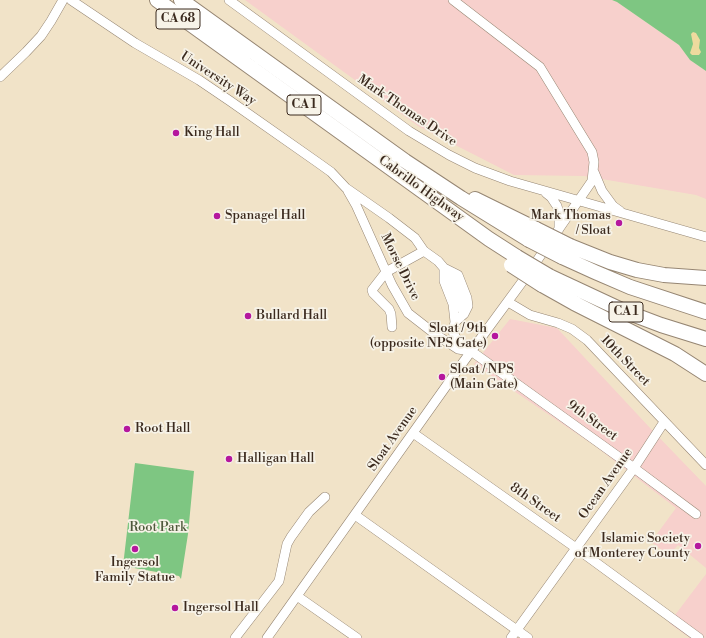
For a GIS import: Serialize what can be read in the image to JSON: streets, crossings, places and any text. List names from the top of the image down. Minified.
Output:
{"streets":{"highway":["CA 68","CA 1","Cabrillo Highway"],"street":["University Way","Mark Thomas Drive","Morse Drive","10th Street","9th Street","Sloat Avenue","Ocean Avenue","8th Street"]},"crossings":[["CA 68","Cabrillo Highway"],["University Way","Morse Drive"],["CA 1","Cabrillo Highway"],["Mark Thomas Drive","Sloat Avenue"],["Morse Drive","9th Street"],["Morse Drive","Sloat Avenue"],["10th Street","Sloat Avenue"],["10th Street","Ocean Avenue"],["9th Street","Sloat Avenue"],["9th Street","Ocean Avenue"],["Sloat Avenue","8th Street"],["Ocean Avenue","8th Street"]],"parks":["Root Park"],"places":["King Hall","Spanagel Hall","Mark Thomas / Sloat","Bullard Hall","Sloat / 9th (opposite NPS Gate)","Sloat / NPS (Main Gate)","Root Hall","Halligan Hall","Islamic Society of Monterey County","Ingersol Family Statue","Ingersol Hall"]}
